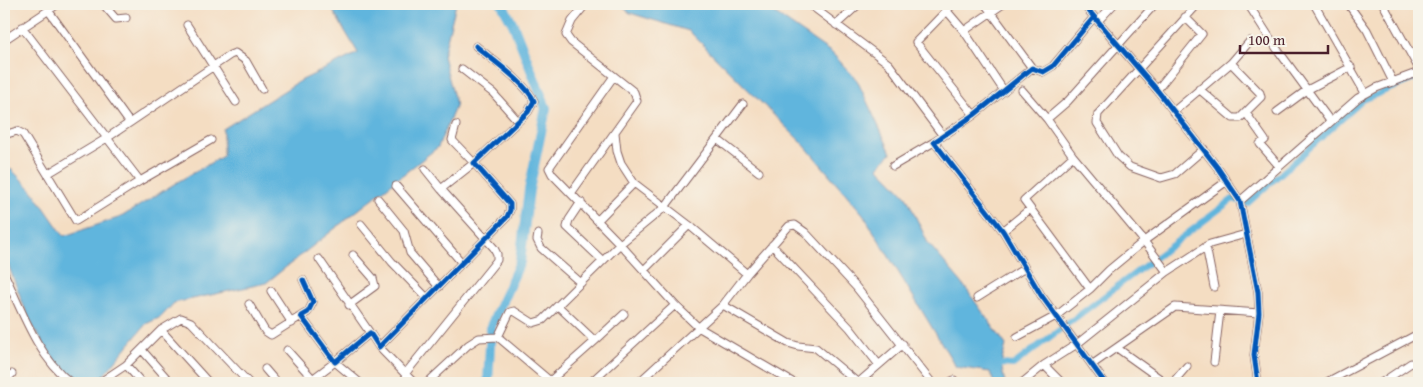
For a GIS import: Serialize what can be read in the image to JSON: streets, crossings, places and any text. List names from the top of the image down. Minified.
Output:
{"scale_bar":"100 m"}
